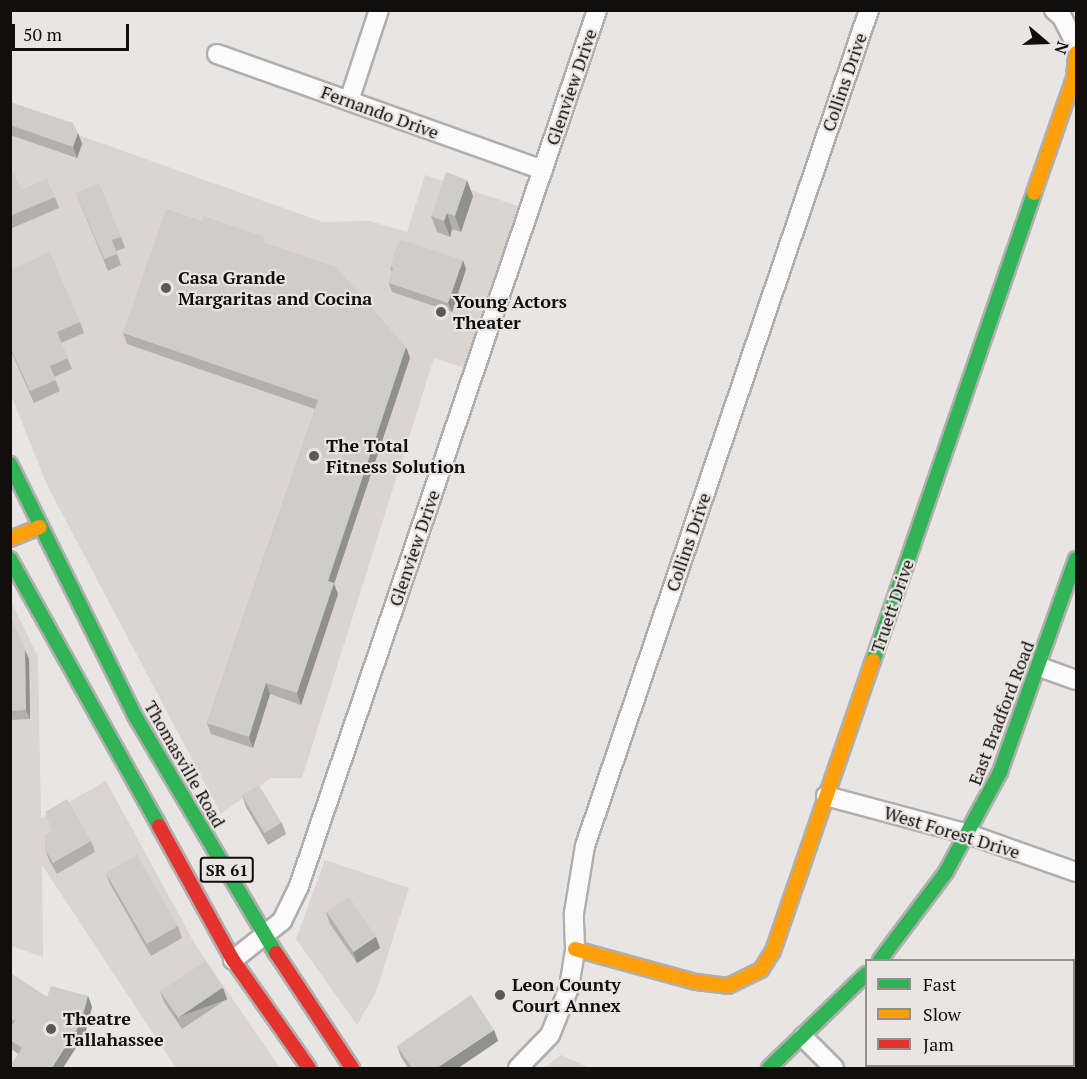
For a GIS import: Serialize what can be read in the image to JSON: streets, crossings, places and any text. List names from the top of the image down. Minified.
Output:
{"streets":{"street":["Collins Drive","Glenview Drive","Fernando Drive","Truett Drive","East Bradford Road","Thomasville Road","West Forest Drive","SR 61"]},"crossings":[["Collins Drive","Truett Drive"],["Glenview Drive","Fernando Drive"],["Glenview Drive","Thomasville Road"],["Glenview Drive","SR 61"],["Truett Drive","West Forest Drive"],["East Bradford Road","West Forest Drive"]],"places":["Casa Grande Margaritas and Cocina","Young Actors Theater","The Total Fitness Solution","Leon County Court Annex","Theatre Tallahassee"],"legend":["Fast","Slow","Jam"],"scale_bar":"50 m","north":"right"}
